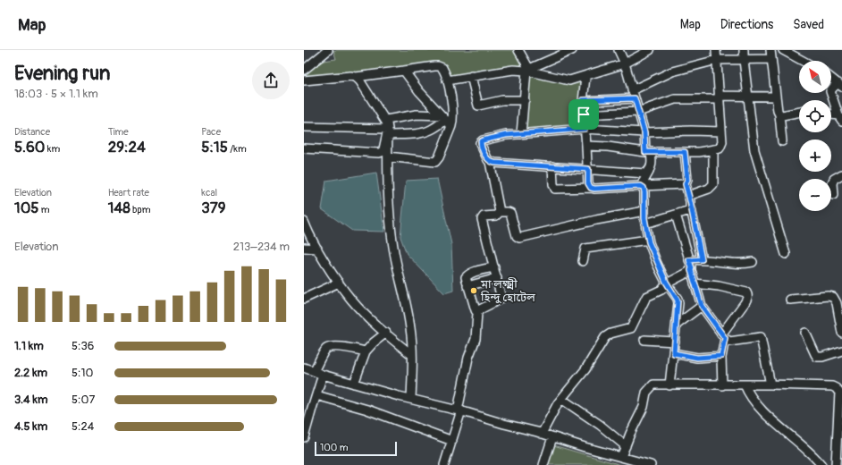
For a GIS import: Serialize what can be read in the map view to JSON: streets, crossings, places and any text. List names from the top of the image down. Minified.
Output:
{"places":["মা লক্ষ্মী হিন্দু হোটেল"],"scale_bar":"100 m","north":"top left","page":{"header":"Map","nav":["Map","Directions","Saved"],"heading":["Evening run","18:03 · 5 × 1.1 km"],"map_buttons":["+","−"],"stats":[["Distance","5.60 km"],["Time","29:24"],["Pace","5:15 /km"],["Elevation","105 m"],["Heart rate","148 bpm"],["kcal","379"]],"chart":["Elevation","213–234 m"],"list":[{"name":"1.1 km","note":"5:36"},{"name":"2.2 km","note":"5:10"},{"name":"3.4 km","note":"5:07"},{"name":"4.5 km","note":"5:24"}],"scale":"100 m"}}
